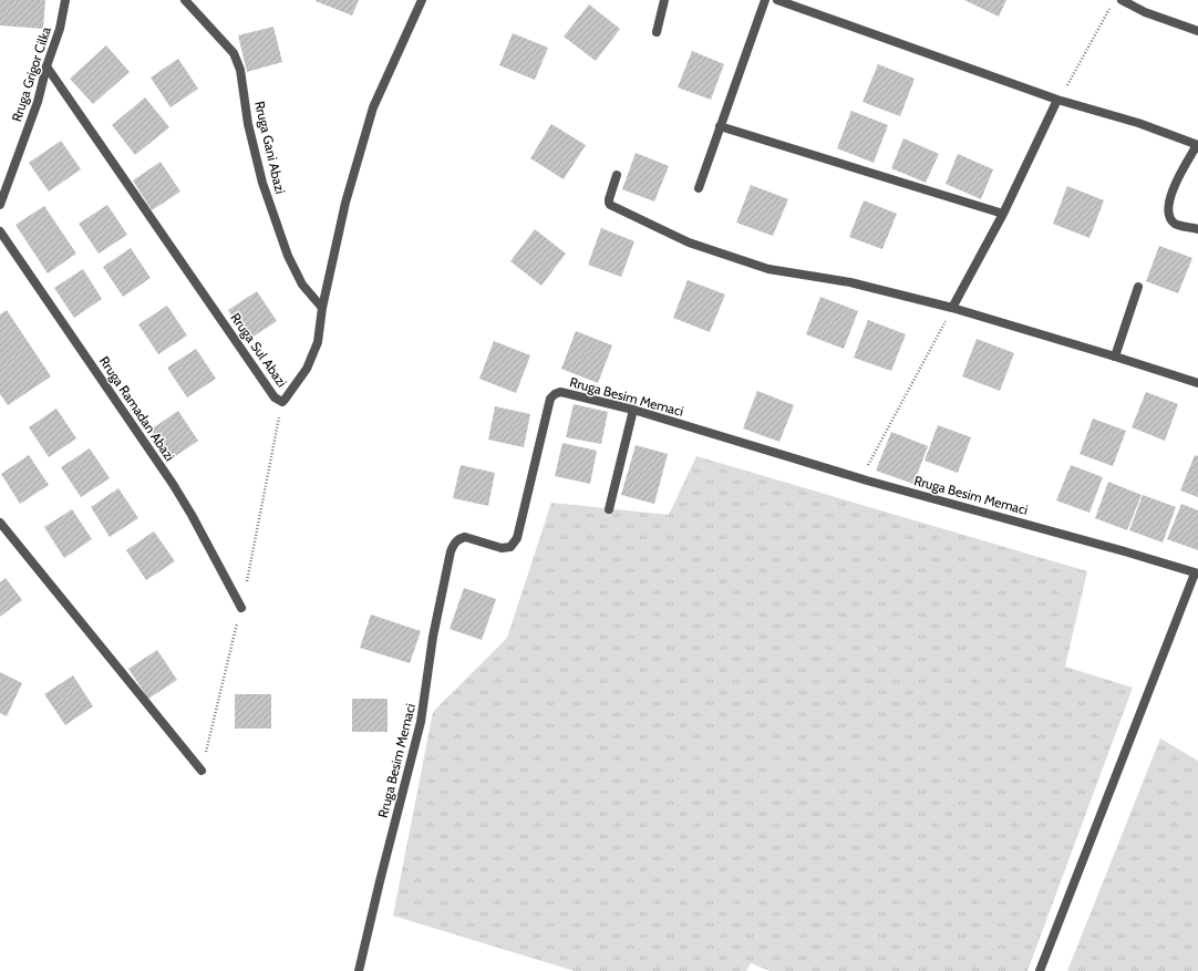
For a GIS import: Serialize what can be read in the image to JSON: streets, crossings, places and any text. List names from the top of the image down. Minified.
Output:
{"streets":{"street":["Rruga Grigor Cilka","Rruga Gani Abazi","Rruga Sul Abazi","Rruga Besim Memaci","Rruga Ramadan Abazi"]},"crossings":[["Rruga Grigor Cilka","Rruga Sul Abazi"],["Rruga Gani Abazi","Rruga Sul Abazi"]]}
